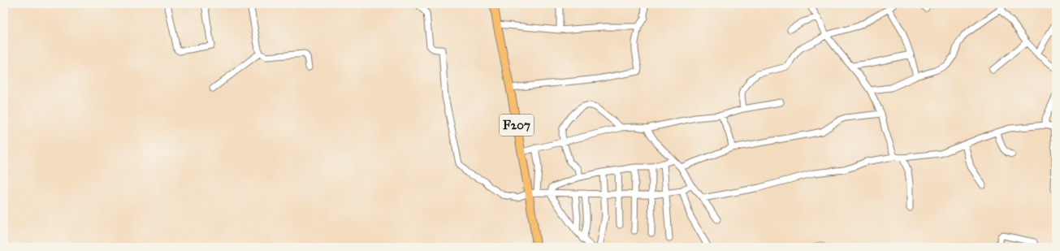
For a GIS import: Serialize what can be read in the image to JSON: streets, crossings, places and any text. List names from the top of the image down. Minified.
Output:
{"streets":{"main road":["F207"]}}
